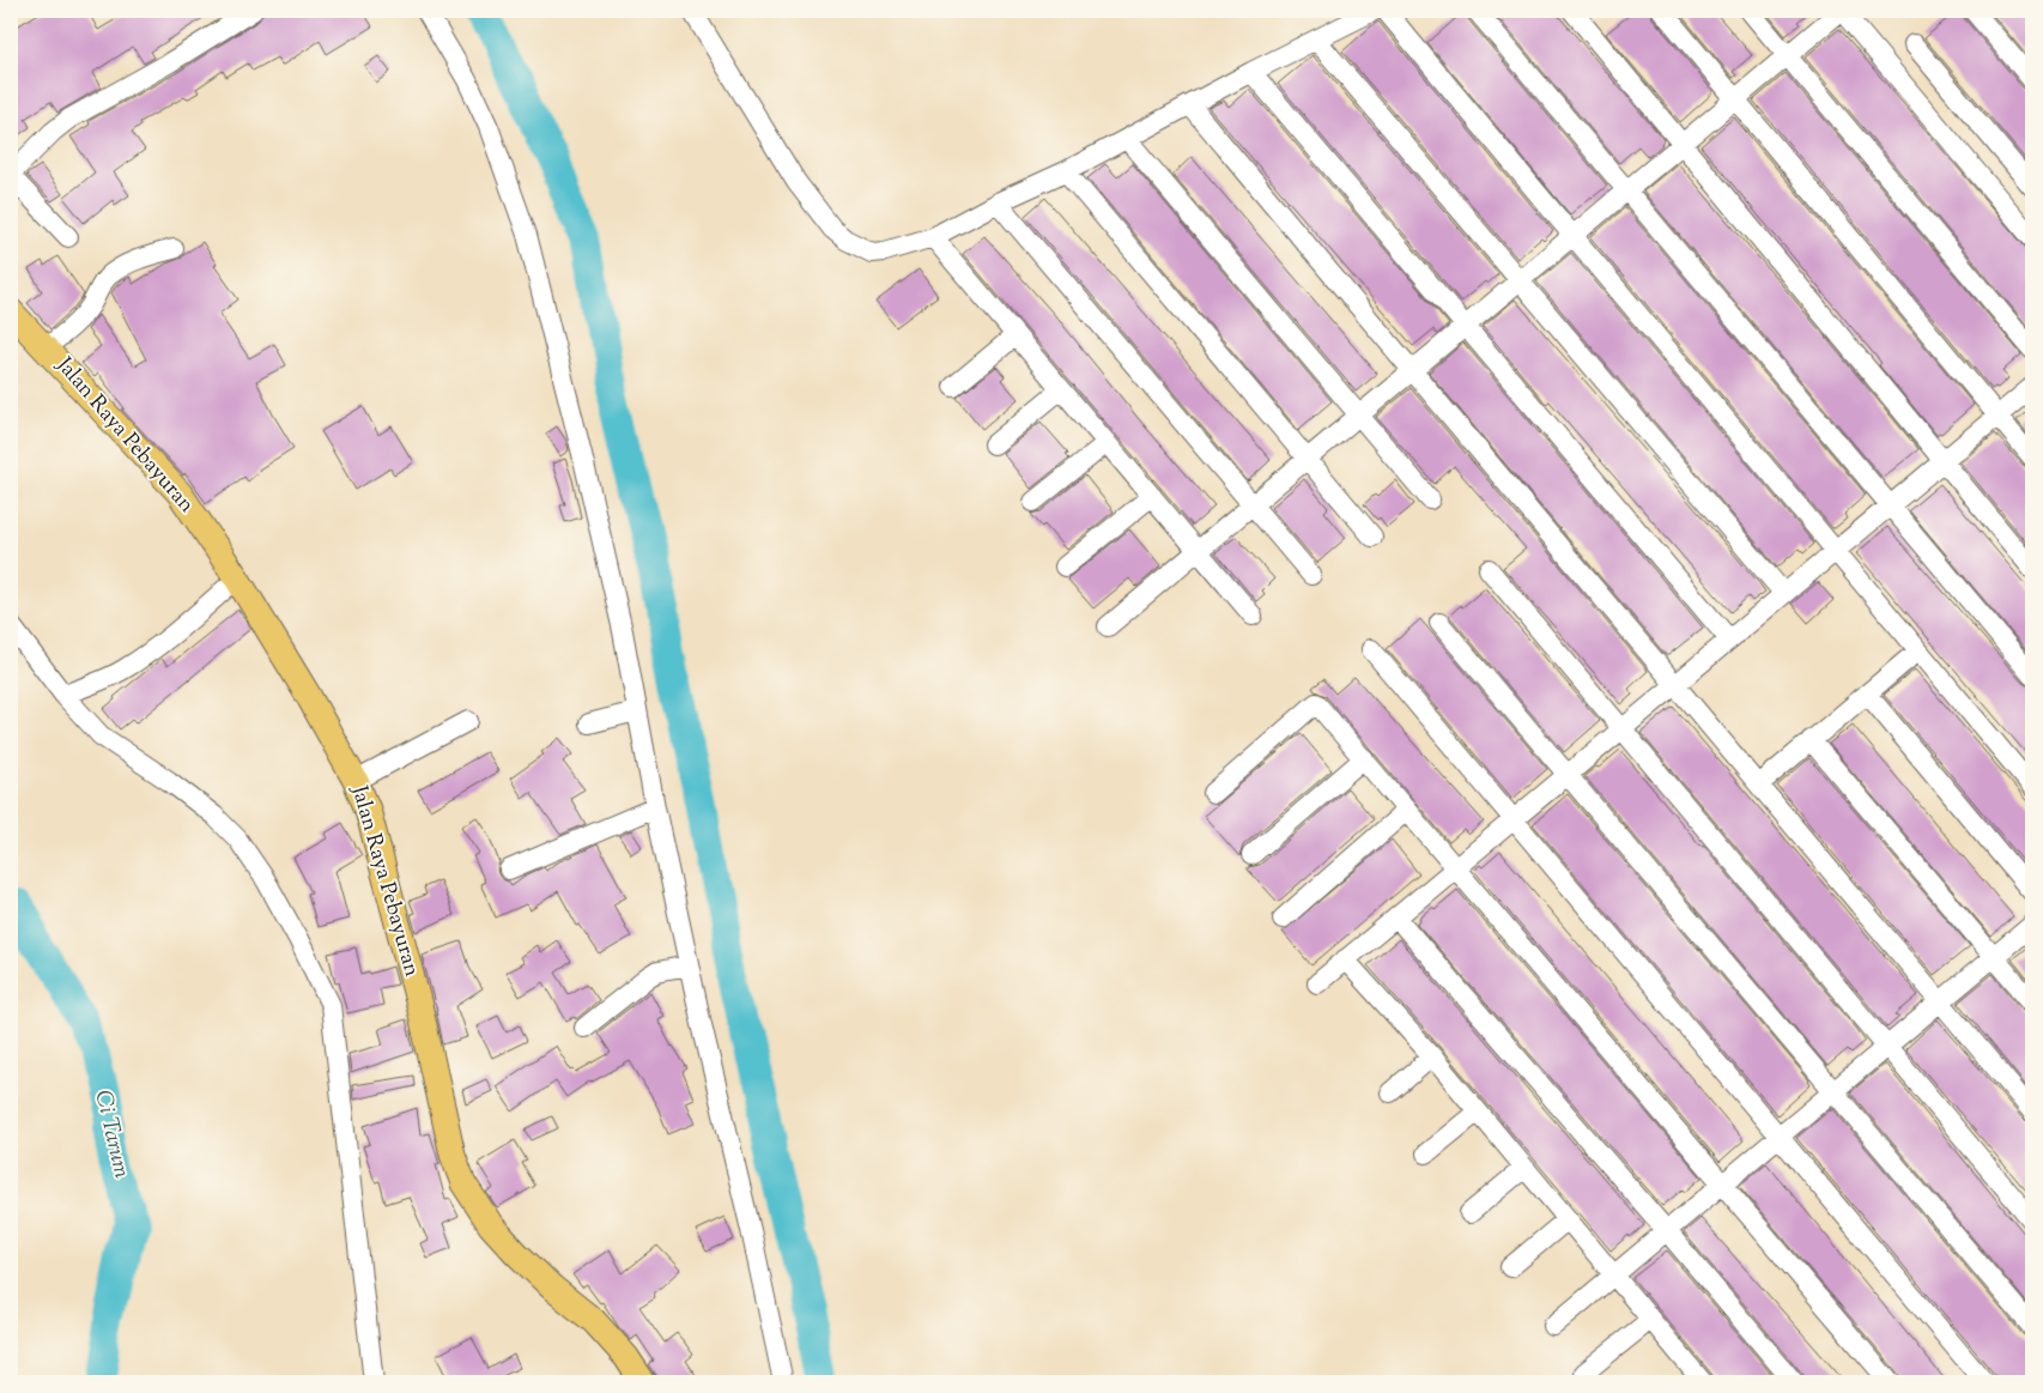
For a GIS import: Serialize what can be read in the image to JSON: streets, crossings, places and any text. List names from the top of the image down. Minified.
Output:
{"streets":{"main road":["Jalan Raya Pebayuran"]},"water":["Ci Tarum"]}
